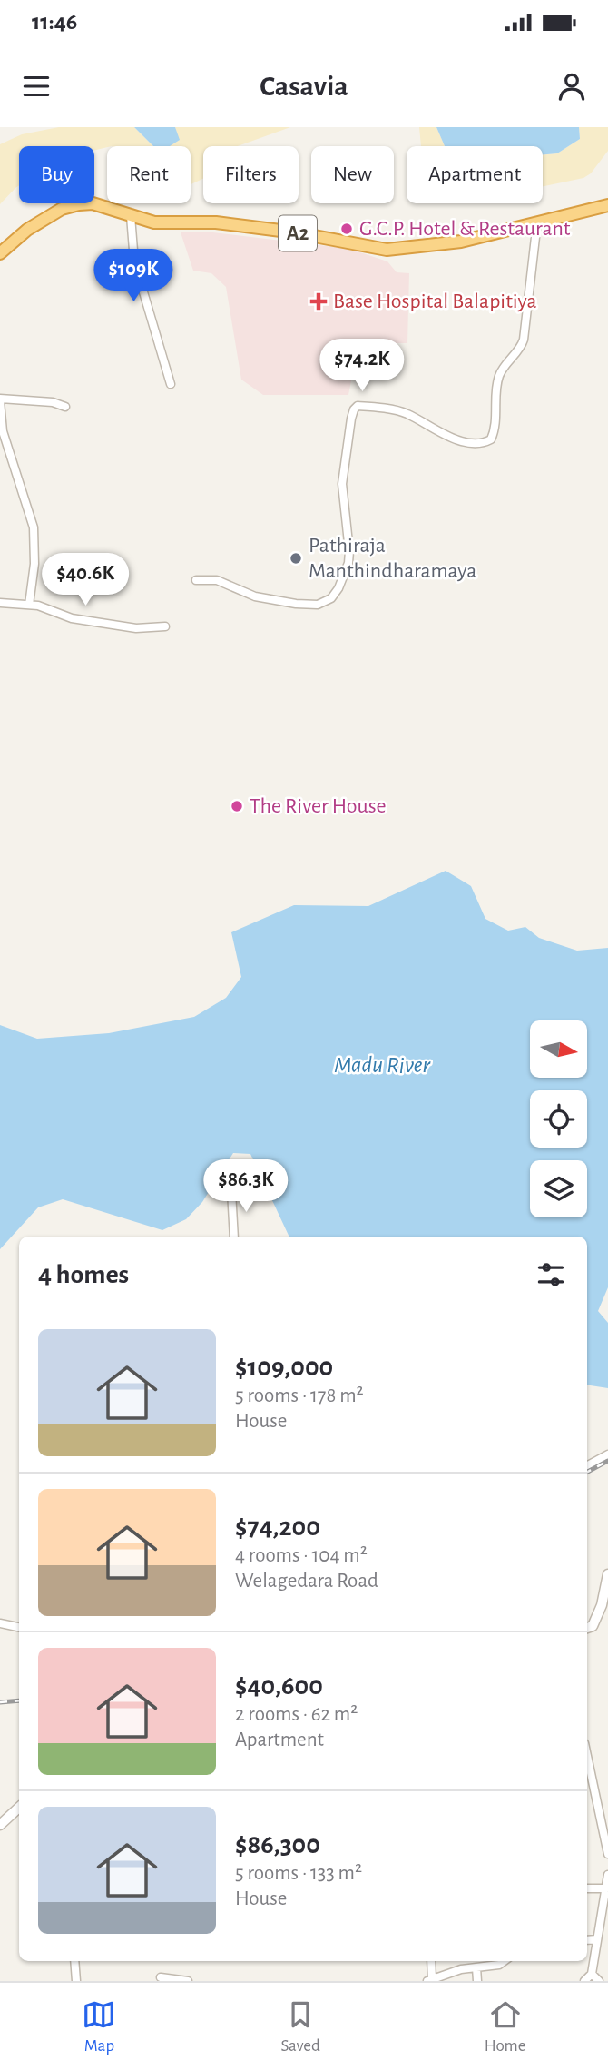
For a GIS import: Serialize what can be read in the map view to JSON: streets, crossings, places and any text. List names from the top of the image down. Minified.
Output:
{"streets":{"highway":["A2"]},"water":["Madu River"],"places":{"other":["G.C.P. Hotel & Restaurant","Pathiraja Manthindharamaya","The River House"],"health":["Base Hospital Balapitiya"]},"north":"right","page":{"status":"11:46","header":"Casavia","chip":["Buy","Rent","Filters","New","Apartment"],"price":["$109K","$74.2K","$40.6K","$86.3K"],"heading":"4 homes","list":[{"name":"$109,000","note":"5 rooms · 178 m² · House"},{"name":"$74,200","note":"4 rooms · 104 m² · Welagedara Road"},{"name":"$40,600","note":"2 rooms · 62 m² · Apartment"},{"name":"$86,300","note":"5 rooms · 133 m² · House"}],"tabs":["Map","Saved","Home"]}}
